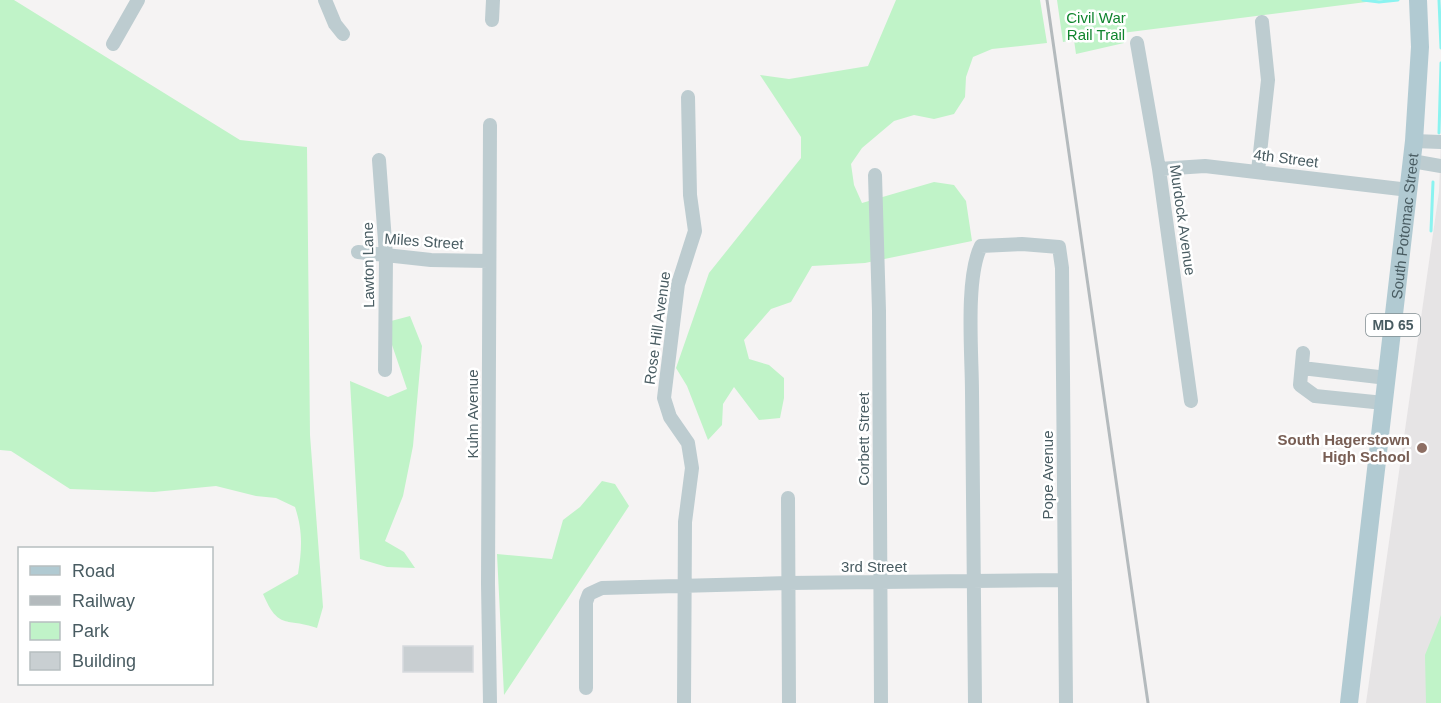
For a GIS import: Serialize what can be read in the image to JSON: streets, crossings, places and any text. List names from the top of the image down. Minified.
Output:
{"streets":{"main road":["South Potomac Street","MD 65"],"street":["4th Street","Murdock Avenue","Miles Street","Lawton Lane","Rose Hill Avenue","Kuhn Avenue","Corbett Street","Pope Avenue","3rd Street"]},"crossings":[["4th Street","Murdock Avenue"],["4th Street","South Potomac Street"],["Miles Street","Lawton Lane"],["Miles Street","Kuhn Avenue"],["Rose Hill Avenue","3rd Street"],["Corbett Street","3rd Street"],["Pope Avenue","3rd Street"]],"parks":["Civil War Rail Trail"],"places":["South Hagerstown High School"],"legend":["Road","Railway","Park","Building"]}
